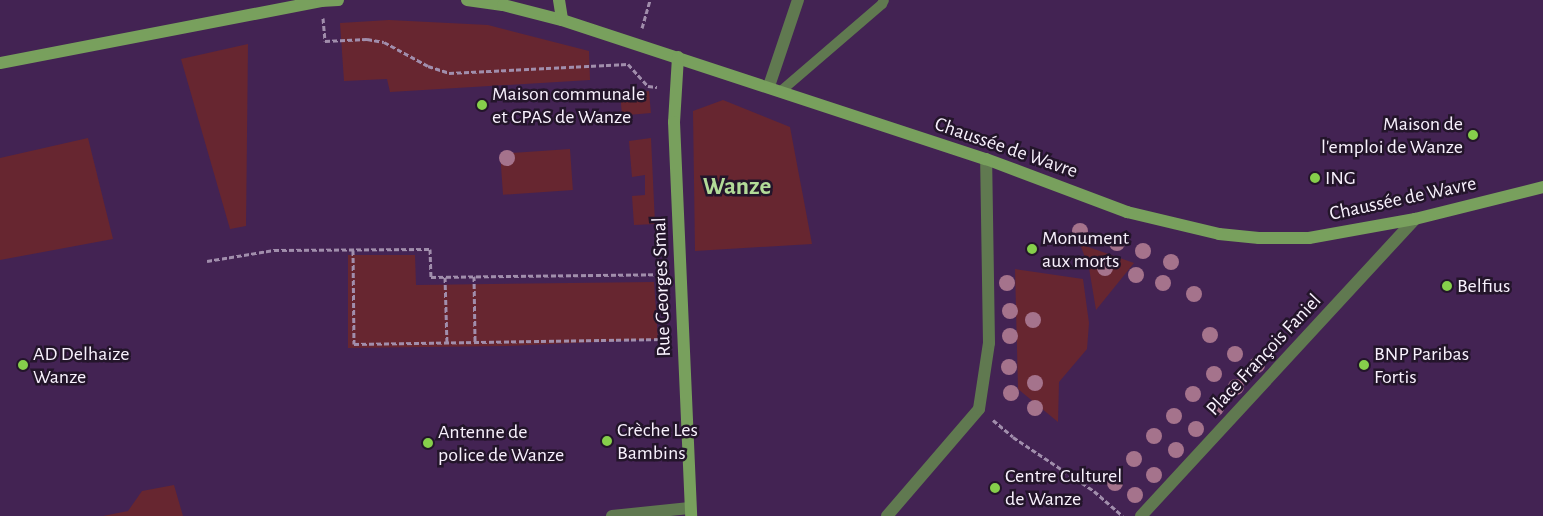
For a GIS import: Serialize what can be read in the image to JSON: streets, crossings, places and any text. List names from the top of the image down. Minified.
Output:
{"streets":{"main road":["Chaussée de Wavre","Rue Georges Smal"],"street":["Place François Faniel"]},"crossings":[["Chaussée de Wavre","Rue Georges Smal"],["Chaussée de Wavre","Place François Faniel"]],"districts":["Wanze"],"places":["Maison communale et CPAS de Wanze","Maison de l'emploi de Wanze","ING","Monument aux morts","Belfius","AD Delhaize Wanze","BNP Paribas Fortis","Crèche Les Bambins","Antenne de police de Wanze","Centre Culturel de Wanze"]}
